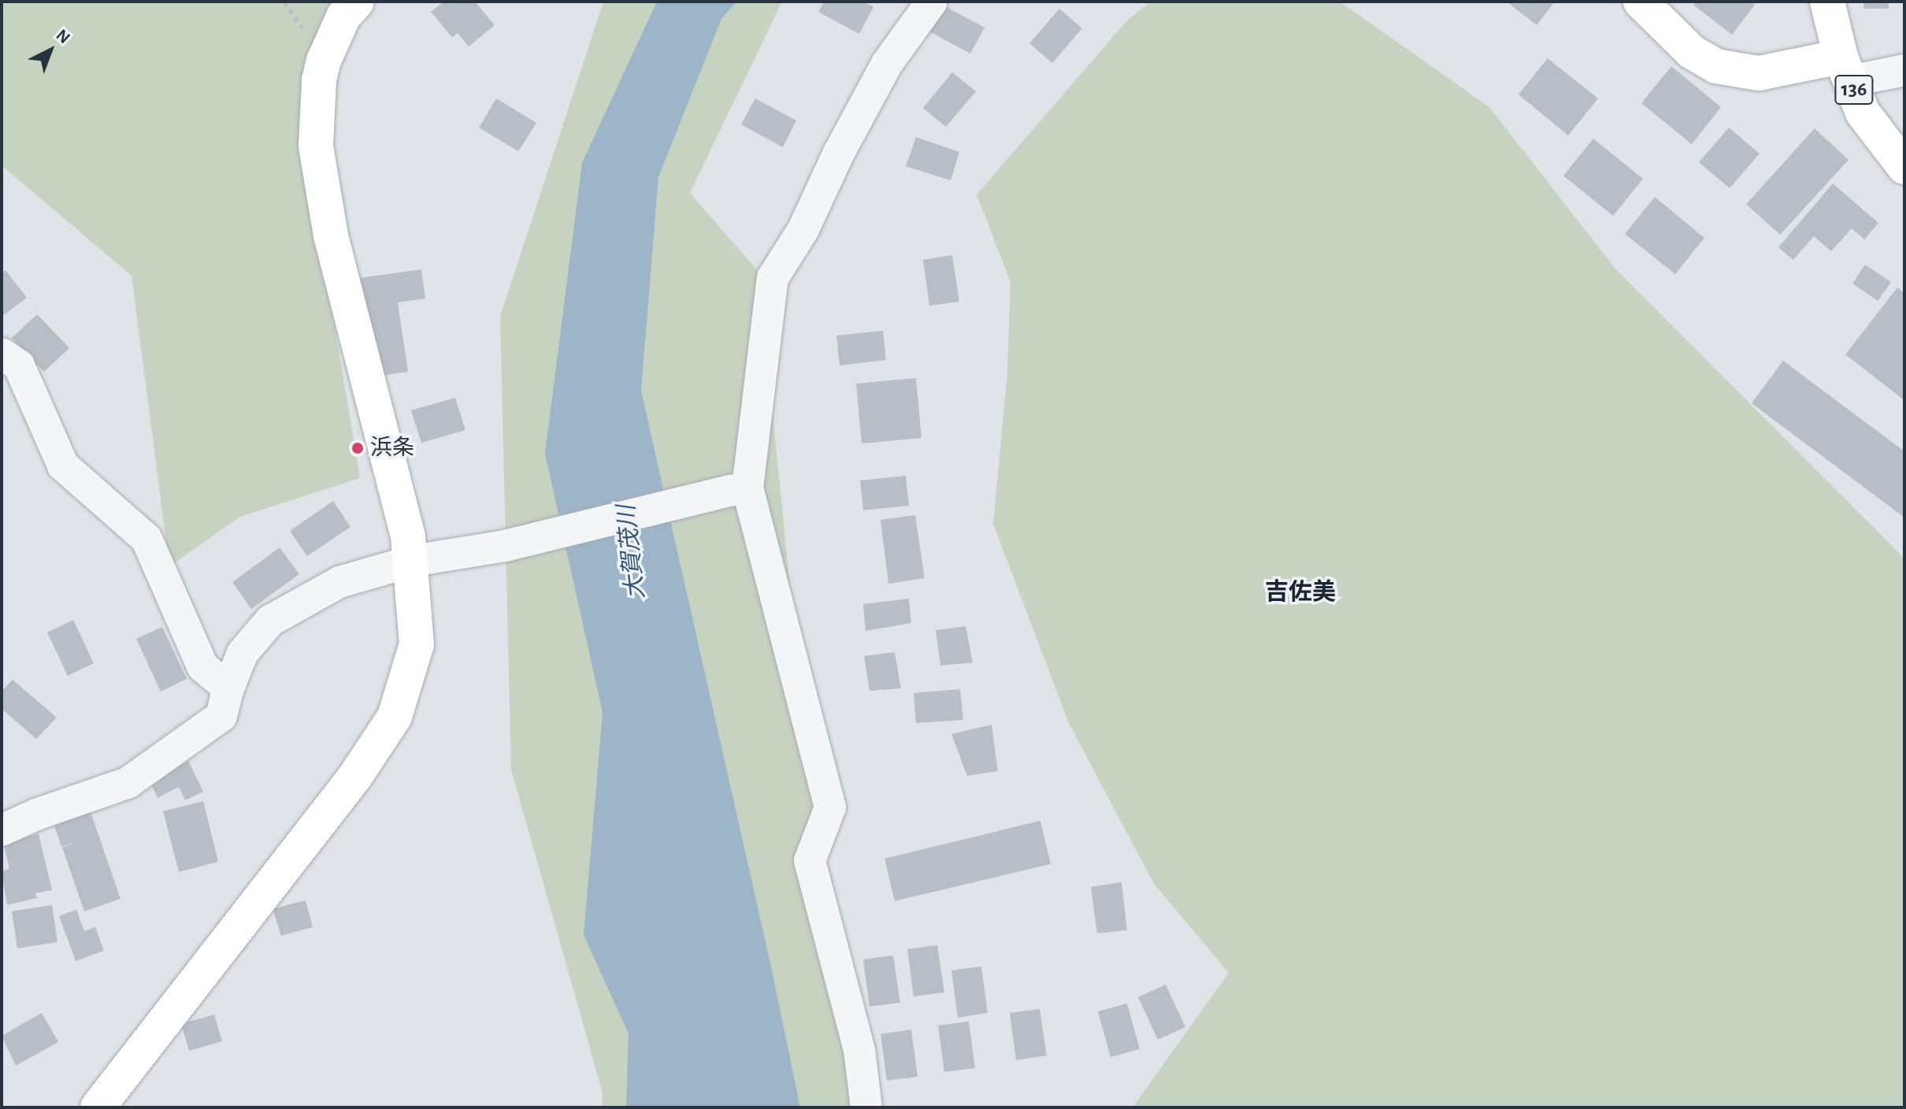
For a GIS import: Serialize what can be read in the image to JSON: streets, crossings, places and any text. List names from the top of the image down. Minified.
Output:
{"streets":{"main road":["136"]},"districts":["吉佐美"],"water":["大賀茂川"],"places":["浜条"],"north":"top right"}
